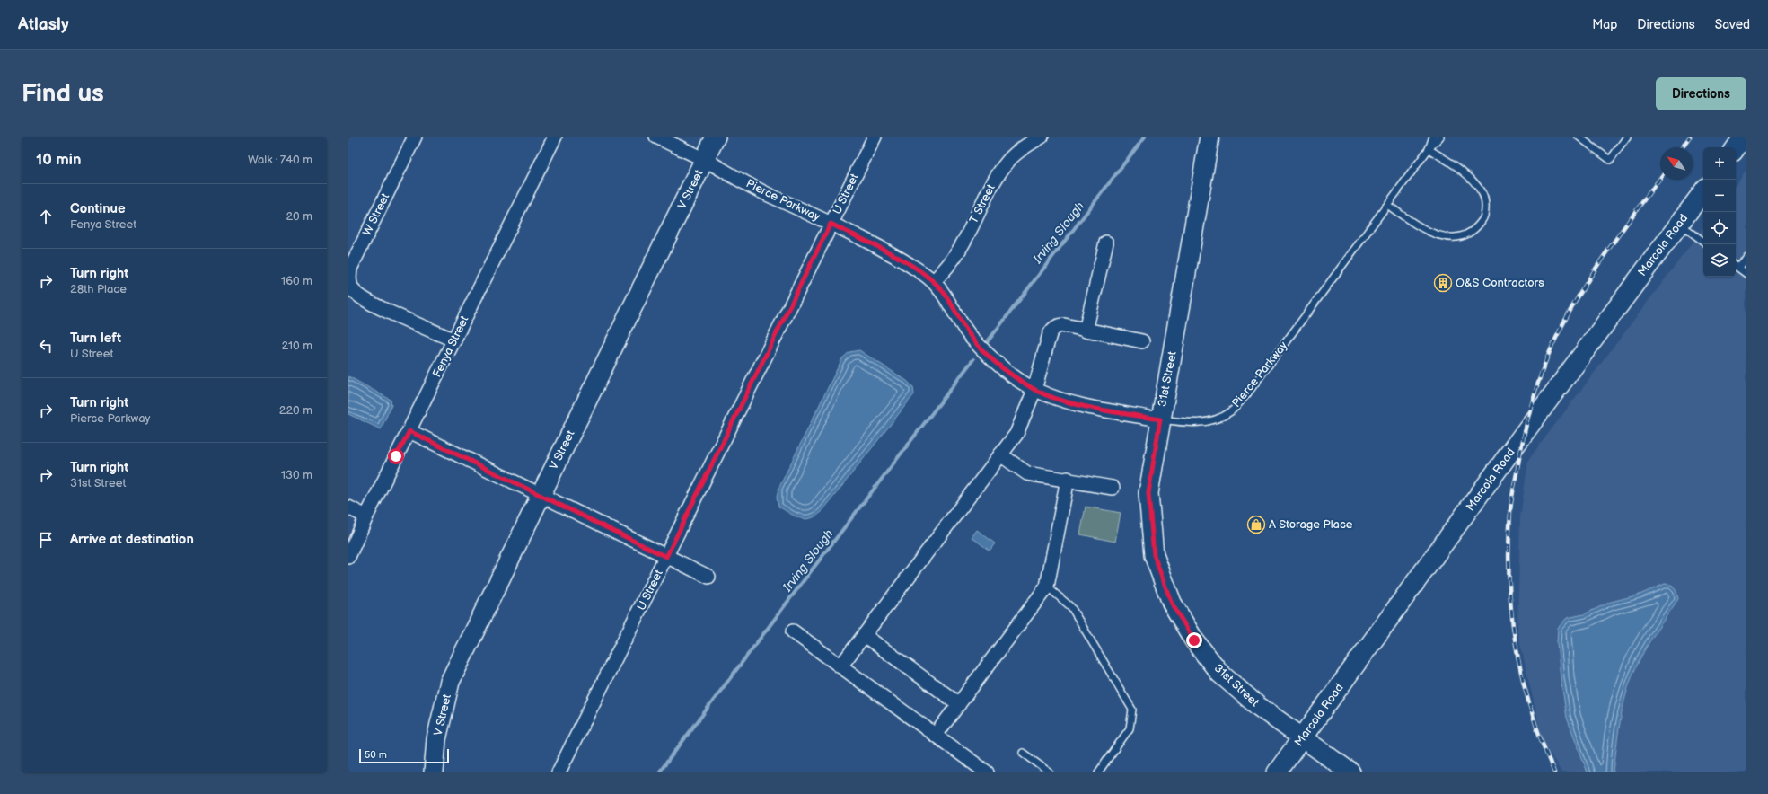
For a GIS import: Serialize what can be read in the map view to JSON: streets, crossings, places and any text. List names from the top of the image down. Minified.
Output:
{"streets":{"street":["V Street","U Street","Pierce Parkway","T Street","W Street","Marcola Road","Fenya Street","31st Street"]},"crossings":[["V Street","Pierce Parkway"],["U Street","Pierce Parkway"],["Pierce Parkway","T Street"],["Pierce Parkway","31st Street"],["W Street","Fenya Street"],["Marcola Road","31st Street"]],"water":["Irving Slough"],"places":{"building":["O&S Contractors"],"shop":["A Storage Place"]},"scale_bar":"50 m","north":"top left","page":{"header":"Atlasly","nav":["Map","Directions","Saved"],"buttons":"Directions","title":"Find us","heading":["10 min","Walk · 740 m"],"map_buttons":["+","−"],"list":[["Continue","Fenya Street","20 m"],["Turn right","28th Place","160 m"],["Turn left","U Street","210 m"],["Turn right","Pierce Parkway","220 m"],["Turn right","31st Street","130 m"],"Arrive at destination"],"scale":"50 m"}}
